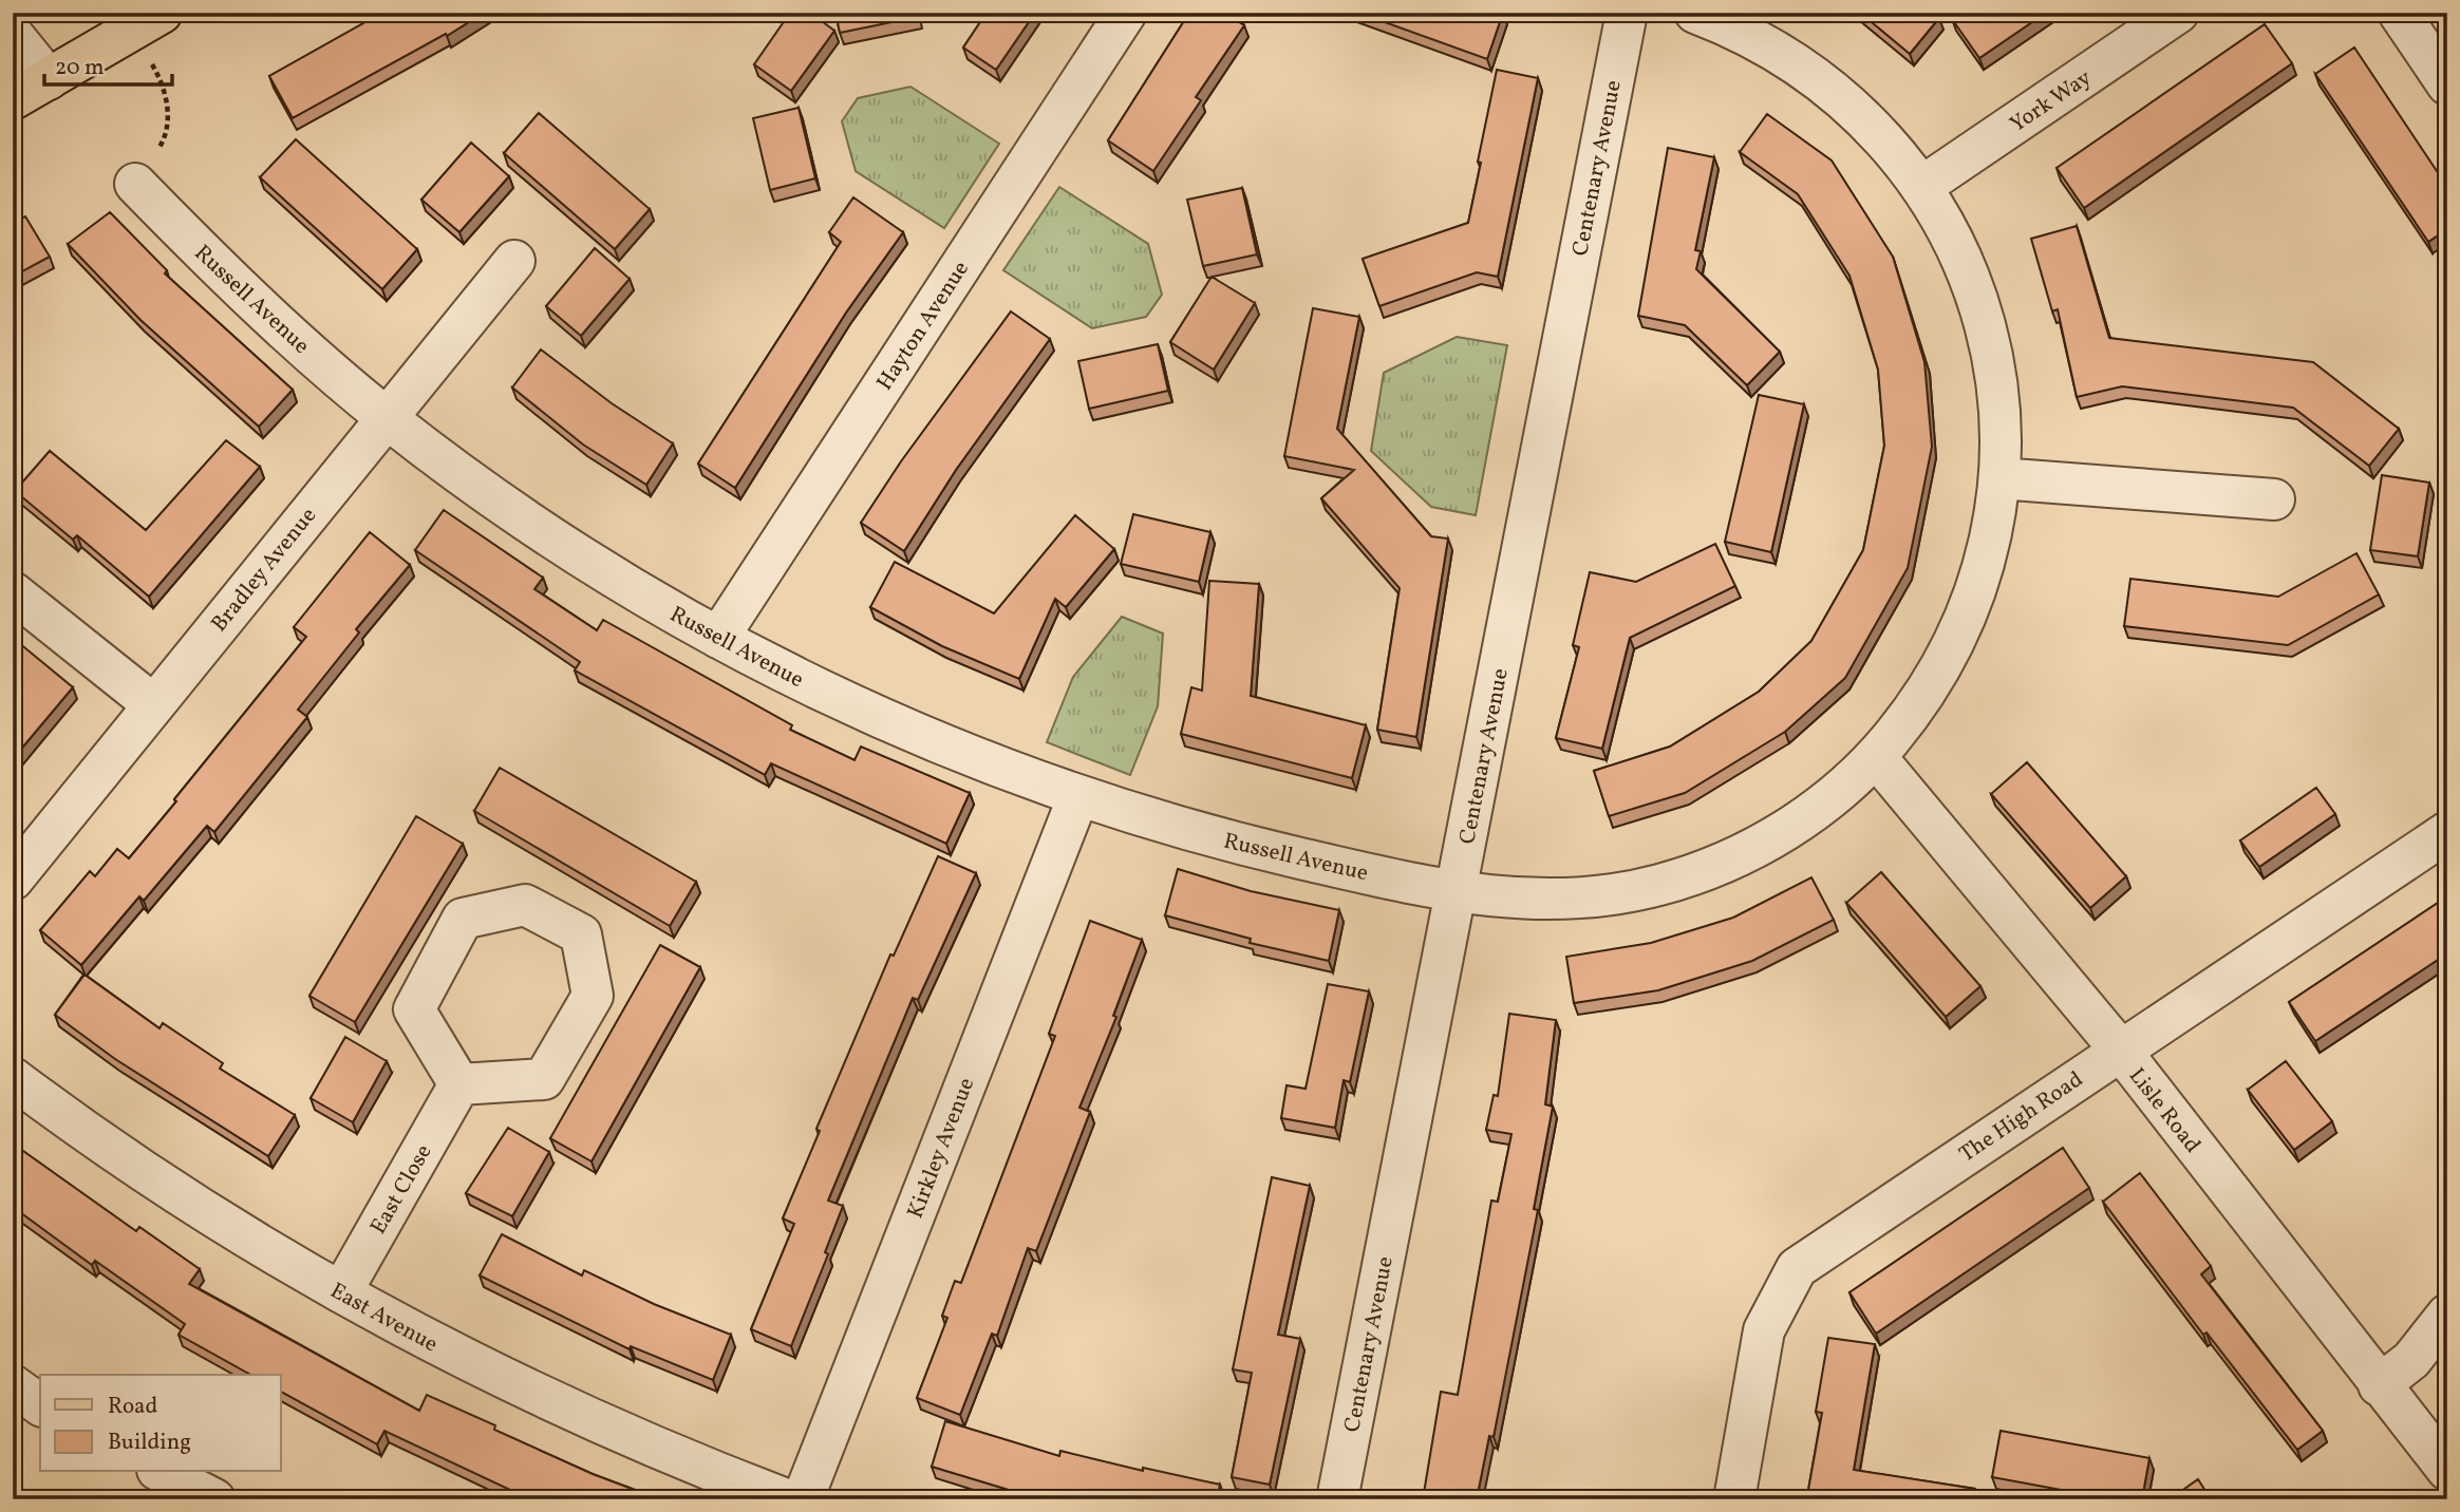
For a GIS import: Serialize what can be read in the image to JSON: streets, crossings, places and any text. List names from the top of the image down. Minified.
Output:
{"streets":{"street":["York Way","Centenary Avenue","Russell Avenue","Hayton Avenue","Bradley Avenue","Lisle Road","The High Road","Kirkley Avenue","East Close","East Avenue"]},"crossings":[["York Way","Russell Avenue"],["Centenary Avenue","Russell Avenue"],["Russell Avenue","Hayton Avenue"],["Russell Avenue","Bradley Avenue"],["Russell Avenue","Lisle Road"],["Russell Avenue","Kirkley Avenue"],["Lisle Road","The High Road"],["East Close","East Avenue"]],"legend":["Road","Building"],"scale_bar":"20 m"}
